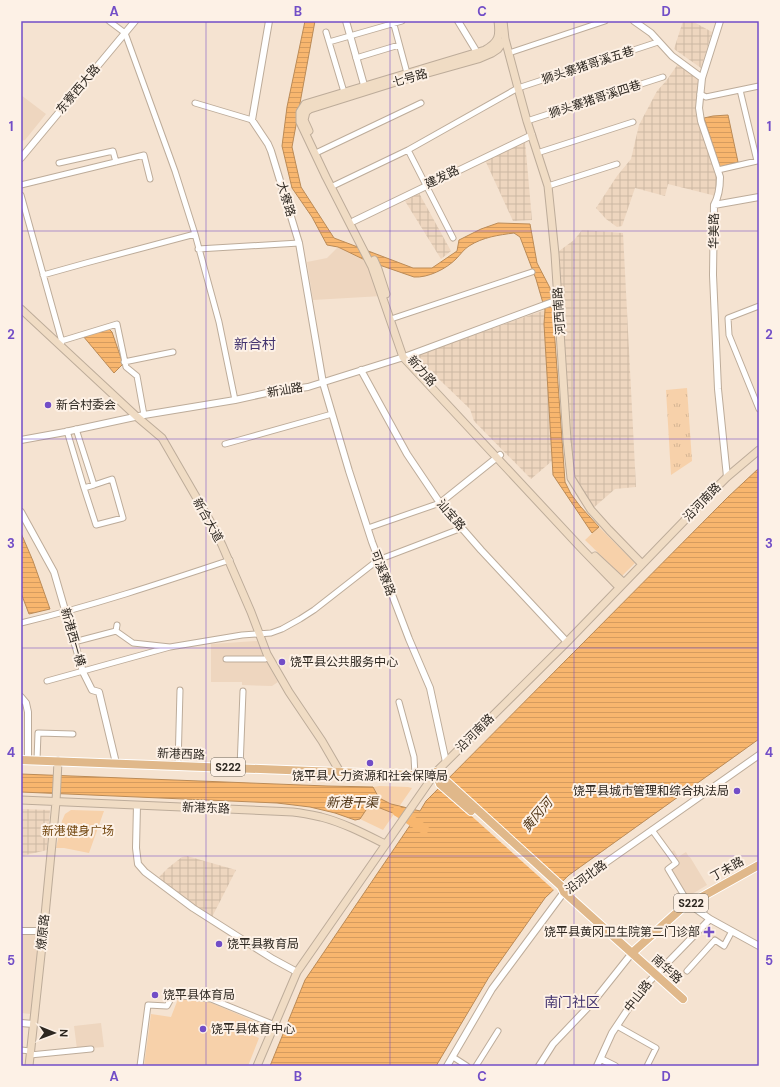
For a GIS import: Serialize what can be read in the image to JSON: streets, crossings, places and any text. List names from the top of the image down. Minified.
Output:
{"streets":{"main road":["七号路","河西南路","新力路","沿河南路","新合大道","新港西路","S222","新港东路","丁未路","燎原路","南华路"],"street":["狮头寨猪哥溪五巷","东寮西大路","狮头寨猪哥溪四巷","建发路","大寮路","华美路","新汕路","汕宝路","可溪寮路","新港西一横","沿河北路","中山路"]},"crossings":[["狮头寨猪哥溪五巷","河西南路"],["狮头寨猪哥溪五巷","新力路"],["七号路","河西南路"],["七号路","新力路"],["狮头寨猪哥溪四巷","河西南路"],["建发路","河西南路"],["建发路","新力路"],["大寮路","新汕路"],["大寮路","可溪寮路"],["华美路","沿河南路"],["河西南路","新汕路"],["河西南路","沿河南路"],["新力路","新汕路"],["新力路","沿河南路"],["新汕路","汕宝路"],["新汕路","新合大道"],["新汕路","可溪寮路"],["沿河南路","汕宝路"],["沿河南路","可溪寮路"],["沿河南路","新港西路"],["沿河南路","新港东路"],["沿河南路","南华路"],["新合大道","新港西路"],["新港西一横","新港西路"],["新港西路","燎原路"],["新港西路","南华路"],["新港东路","燎原路"],["丁未路","南华路"],["沿河北路","南华路"],["南华路","中山路"]],"districts":["新合村","南门社区"],"water":["新港干渠","黄冈河"],"parks":["新港健身广场"],"places":{"other":["新合村委会","饶平县公共服务中心","饶平县人力资源和社会保障局","饶平县城市管理和综合执法局","饶平县教育局","饶平县体育局","饶平县体育中心"],"health":["饶平县黄冈卫生院第二门诊部"]},"north":"right","grid":{"columns":["A","B","C","D"],"rows":["1","2","3","4","5"]}}
